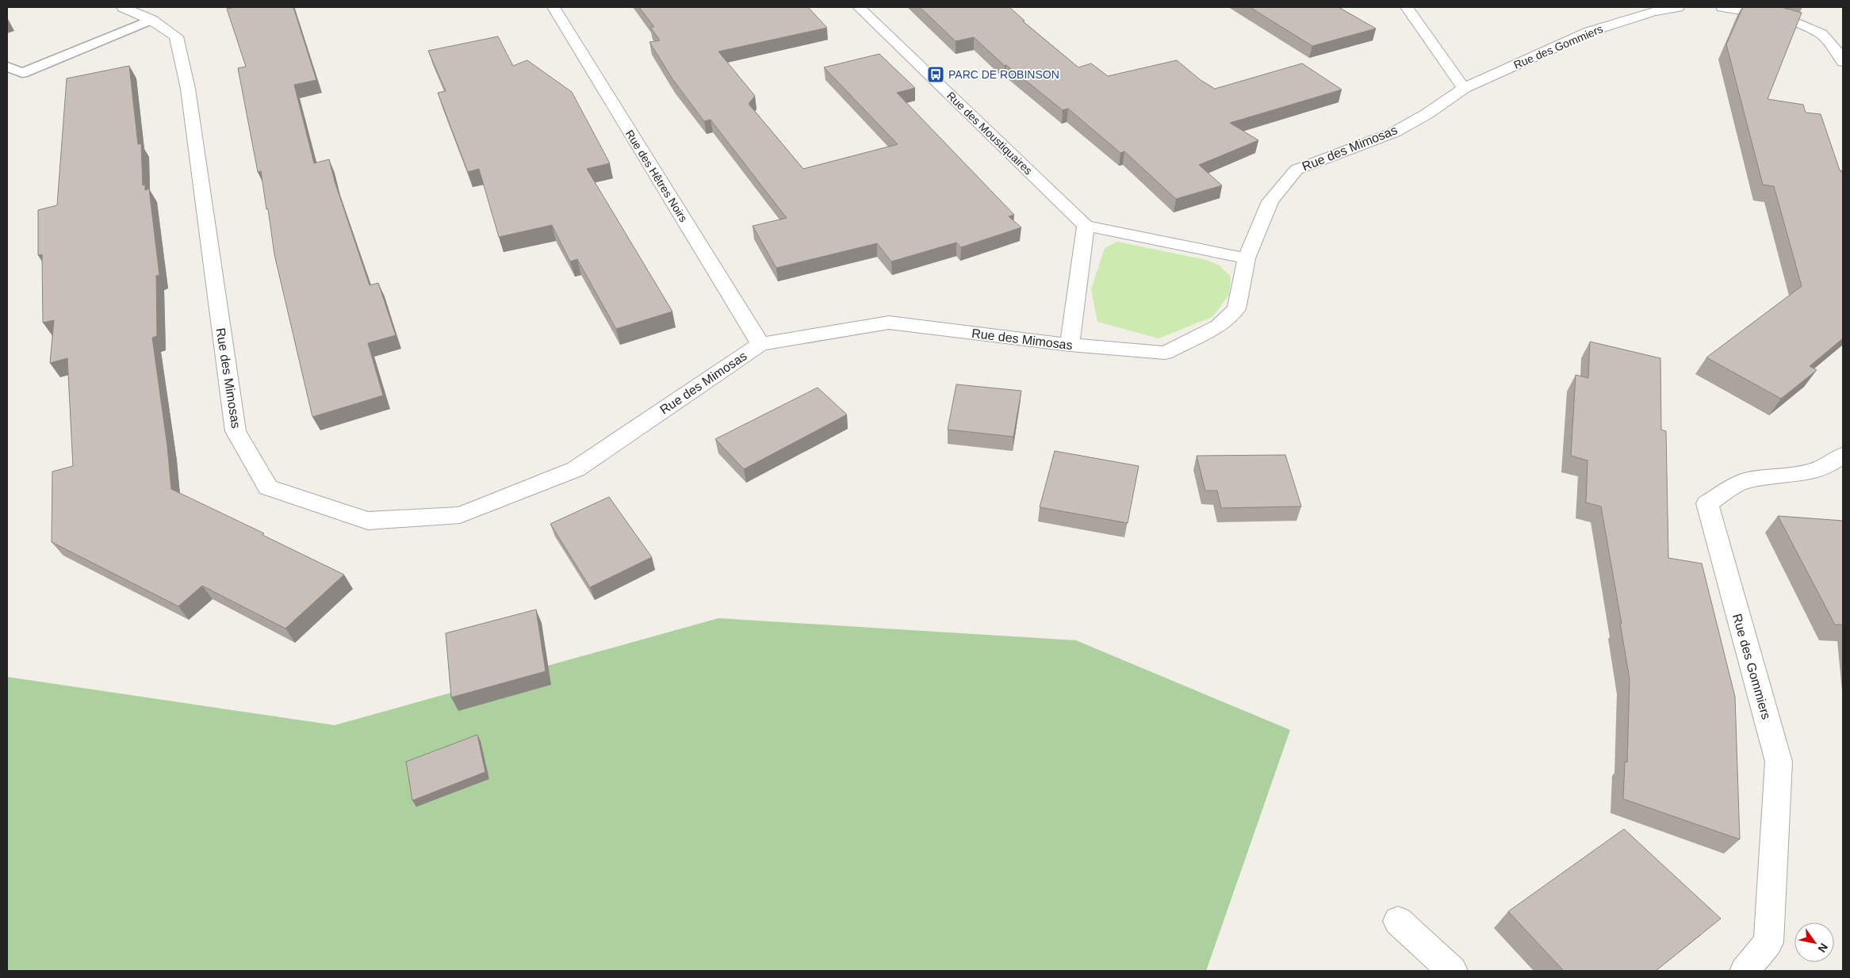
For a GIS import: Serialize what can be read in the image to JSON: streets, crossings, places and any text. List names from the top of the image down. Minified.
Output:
{"streets":{"street":["Rue des Gommiers","Rue des Moustiquaires","Rue des Mimosas","Rue des Hêtres Noirs"]},"crossings":[["Rue des Gommiers","Rue des Mimosas"],["Rue des Mimosas","Rue des Hêtres Noirs"]],"places":{"bus stop":["PARC DE ROBINSON"]},"north":"bottom right"}
